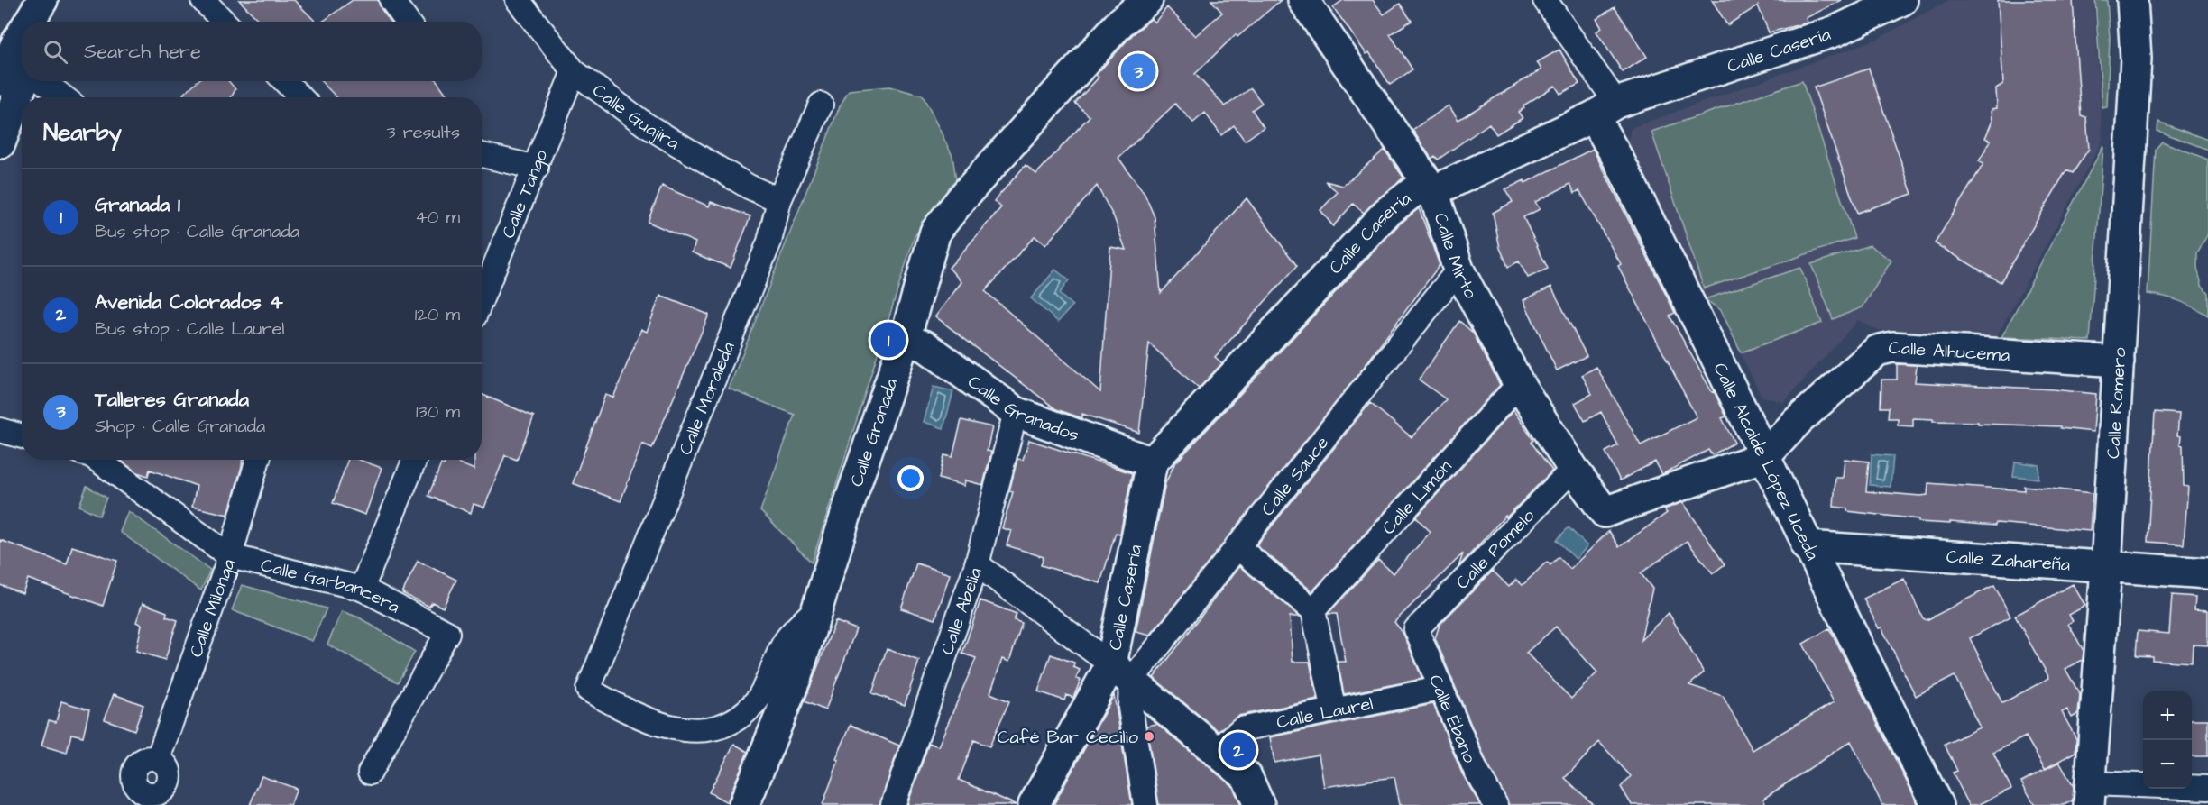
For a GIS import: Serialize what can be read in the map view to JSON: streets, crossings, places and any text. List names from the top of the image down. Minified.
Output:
{"streets":{"street":["Calle Casería","Calle Guajira","Calle Tango","Calle Mirto","Calle Alhucema","Calle Moraleda","Calle Romero","Calle Granados","Calle Granada","Calle Alcalde López Uceda","Calle Sauce","Calle Limón","Calle Pomelo","Calle Zahareña","Calle Garbancera","Calle Milonga","Calle Abelia","Calle Laurel","Calle Ébano"]},"crossings":[["Calle Casería","Calle Mirto"],["Calle Casería","Calle Granados"],["Calle Casería","Calle Alcalde López Uceda"],["Calle Casería","Calle Sauce"],["Calle Guajira","Calle Tango"],["Calle Guajira","Calle Moraleda"],["Calle Mirto","Calle Alhucema"],["Calle Mirto","Calle Sauce"],["Calle Mirto","Calle Limón"],["Calle Mirto","Calle Pomelo"],["Calle Alhucema","Calle Romero"],["Calle Alhucema","Calle Alcalde López Uceda"],["Calle Moraleda","Calle Granada"],["Calle Romero","Calle Zahareña"],["Calle Granados","Calle Granada"],["Calle Granados","Calle Abelia"],["Calle Alcalde López Uceda","Calle Zahareña"],["Calle Pomelo","Calle Ébano"],["Calle Garbancera","Calle Milonga"],["Calle Laurel","Calle Ébano"]],"places":["Café Bar Cecilio"],"page":{"search":"Search here","pins":["3","1","2"],"heading":["Nearby","3 results"],"list":[{"mark":"1","name":"Granada 1","note":"Bus stop · Calle Granada","value":"40 m"},{"mark":"2","name":"Avenida Colorados 4","note":"Bus stop · Calle Laurel","value":"120 m"},{"mark":"3","name":"Talleres Granada","note":"Shop · Calle Granada","value":"130 m"}],"map_buttons":["+","−"]}}
